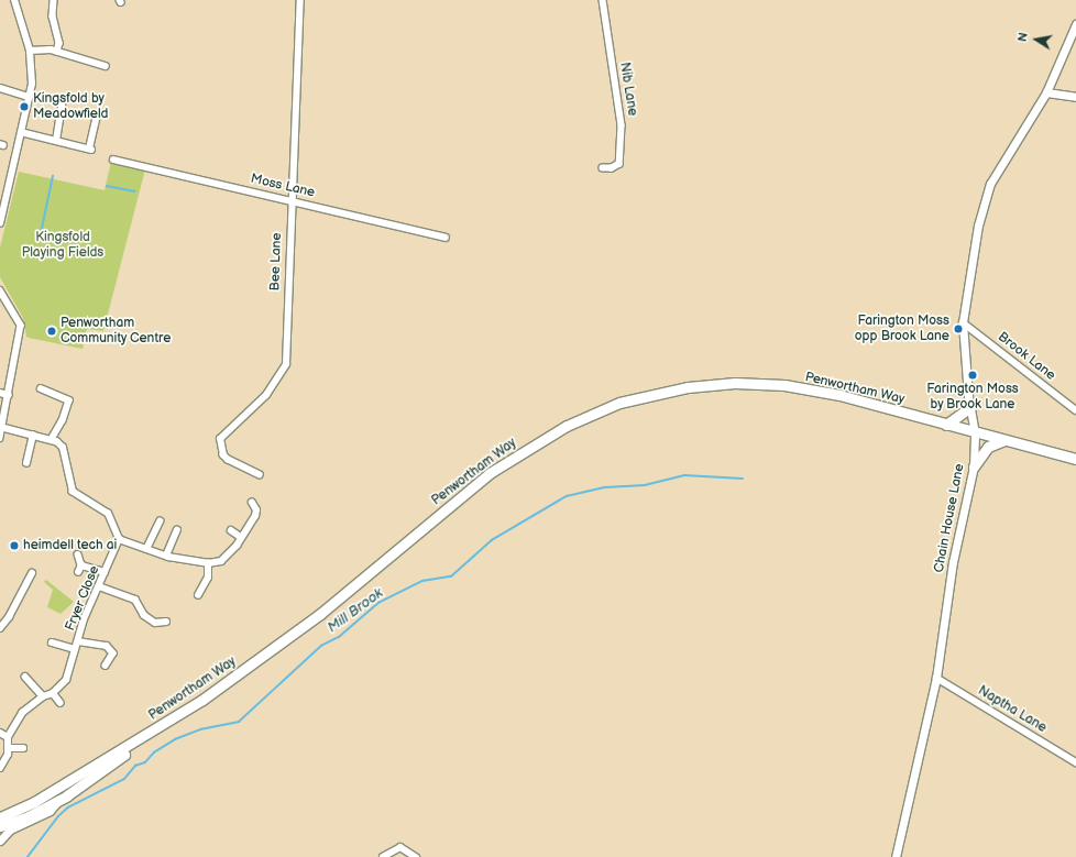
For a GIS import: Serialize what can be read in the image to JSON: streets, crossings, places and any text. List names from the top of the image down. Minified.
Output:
{"streets":{"highway":["Penwortham Way"],"street":["Nib Lane","Moss Lane","Bee Lane","Brook Lane","Chain House Lane","Fryer Close","Naptha Lane"]},"crossings":[["Moss Lane","Bee Lane"],["Brook Lane","Chain House Lane"],["Penwortham Way","Chain House Lane"],["Chain House Lane","Naptha Lane"]],"water":["Mill Brook"],"parks":["Kingsfold Playing Fields"],"places":["Kingsfold by Meadowfield","Farington Moss opp Brook Lane","Penwortham Community Centre","Farington Moss by Brook Lane","heimdell tech ai"],"north":"left"}
